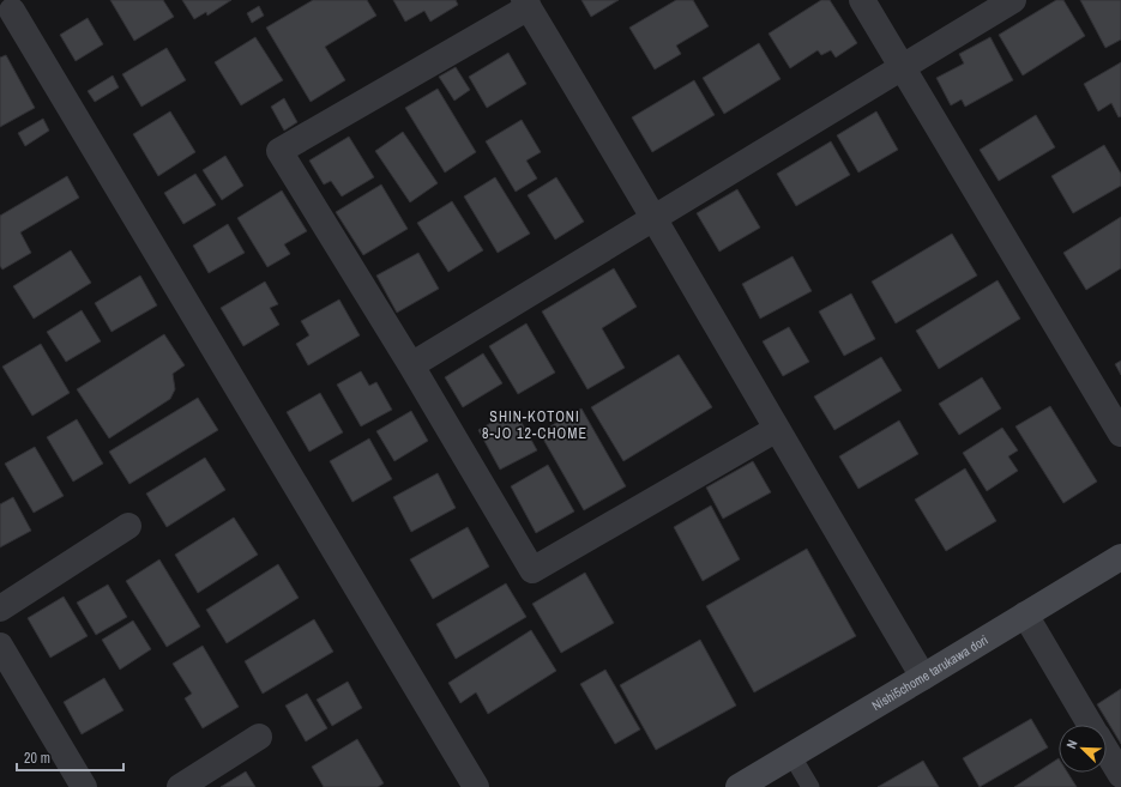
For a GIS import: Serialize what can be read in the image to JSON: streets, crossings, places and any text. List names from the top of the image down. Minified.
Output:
{"streets":{"main road":["Nishi5chome tarukawa dori"]},"districts":["SHIN-KOTONI 8-JO 12-CHOME"],"scale_bar":"20 m","north":"top left"}
